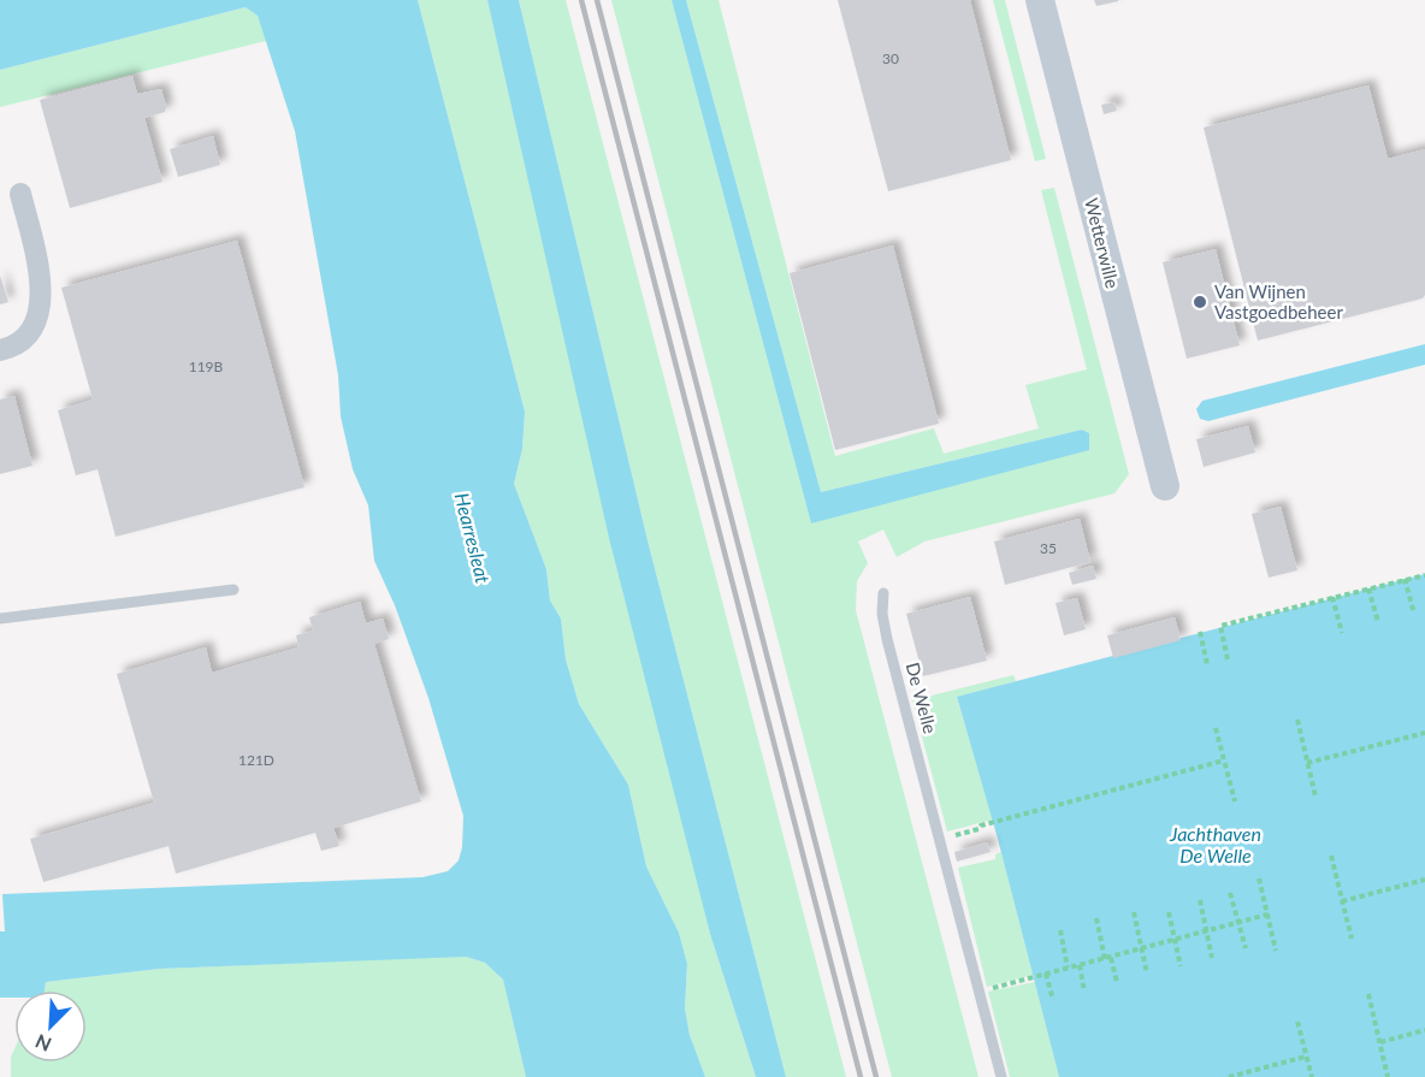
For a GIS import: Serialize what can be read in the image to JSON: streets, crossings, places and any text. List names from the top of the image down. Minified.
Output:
{"streets":{"street":["Wetterwille"],"lane":["De Welle"]},"water":["Hearresleat","Jachthaven De Welle"],"places":["Van Wijnen Vastgoedbeheer"],"house_numbers":["30","119B","35","121D"],"north":"bottom left"}
